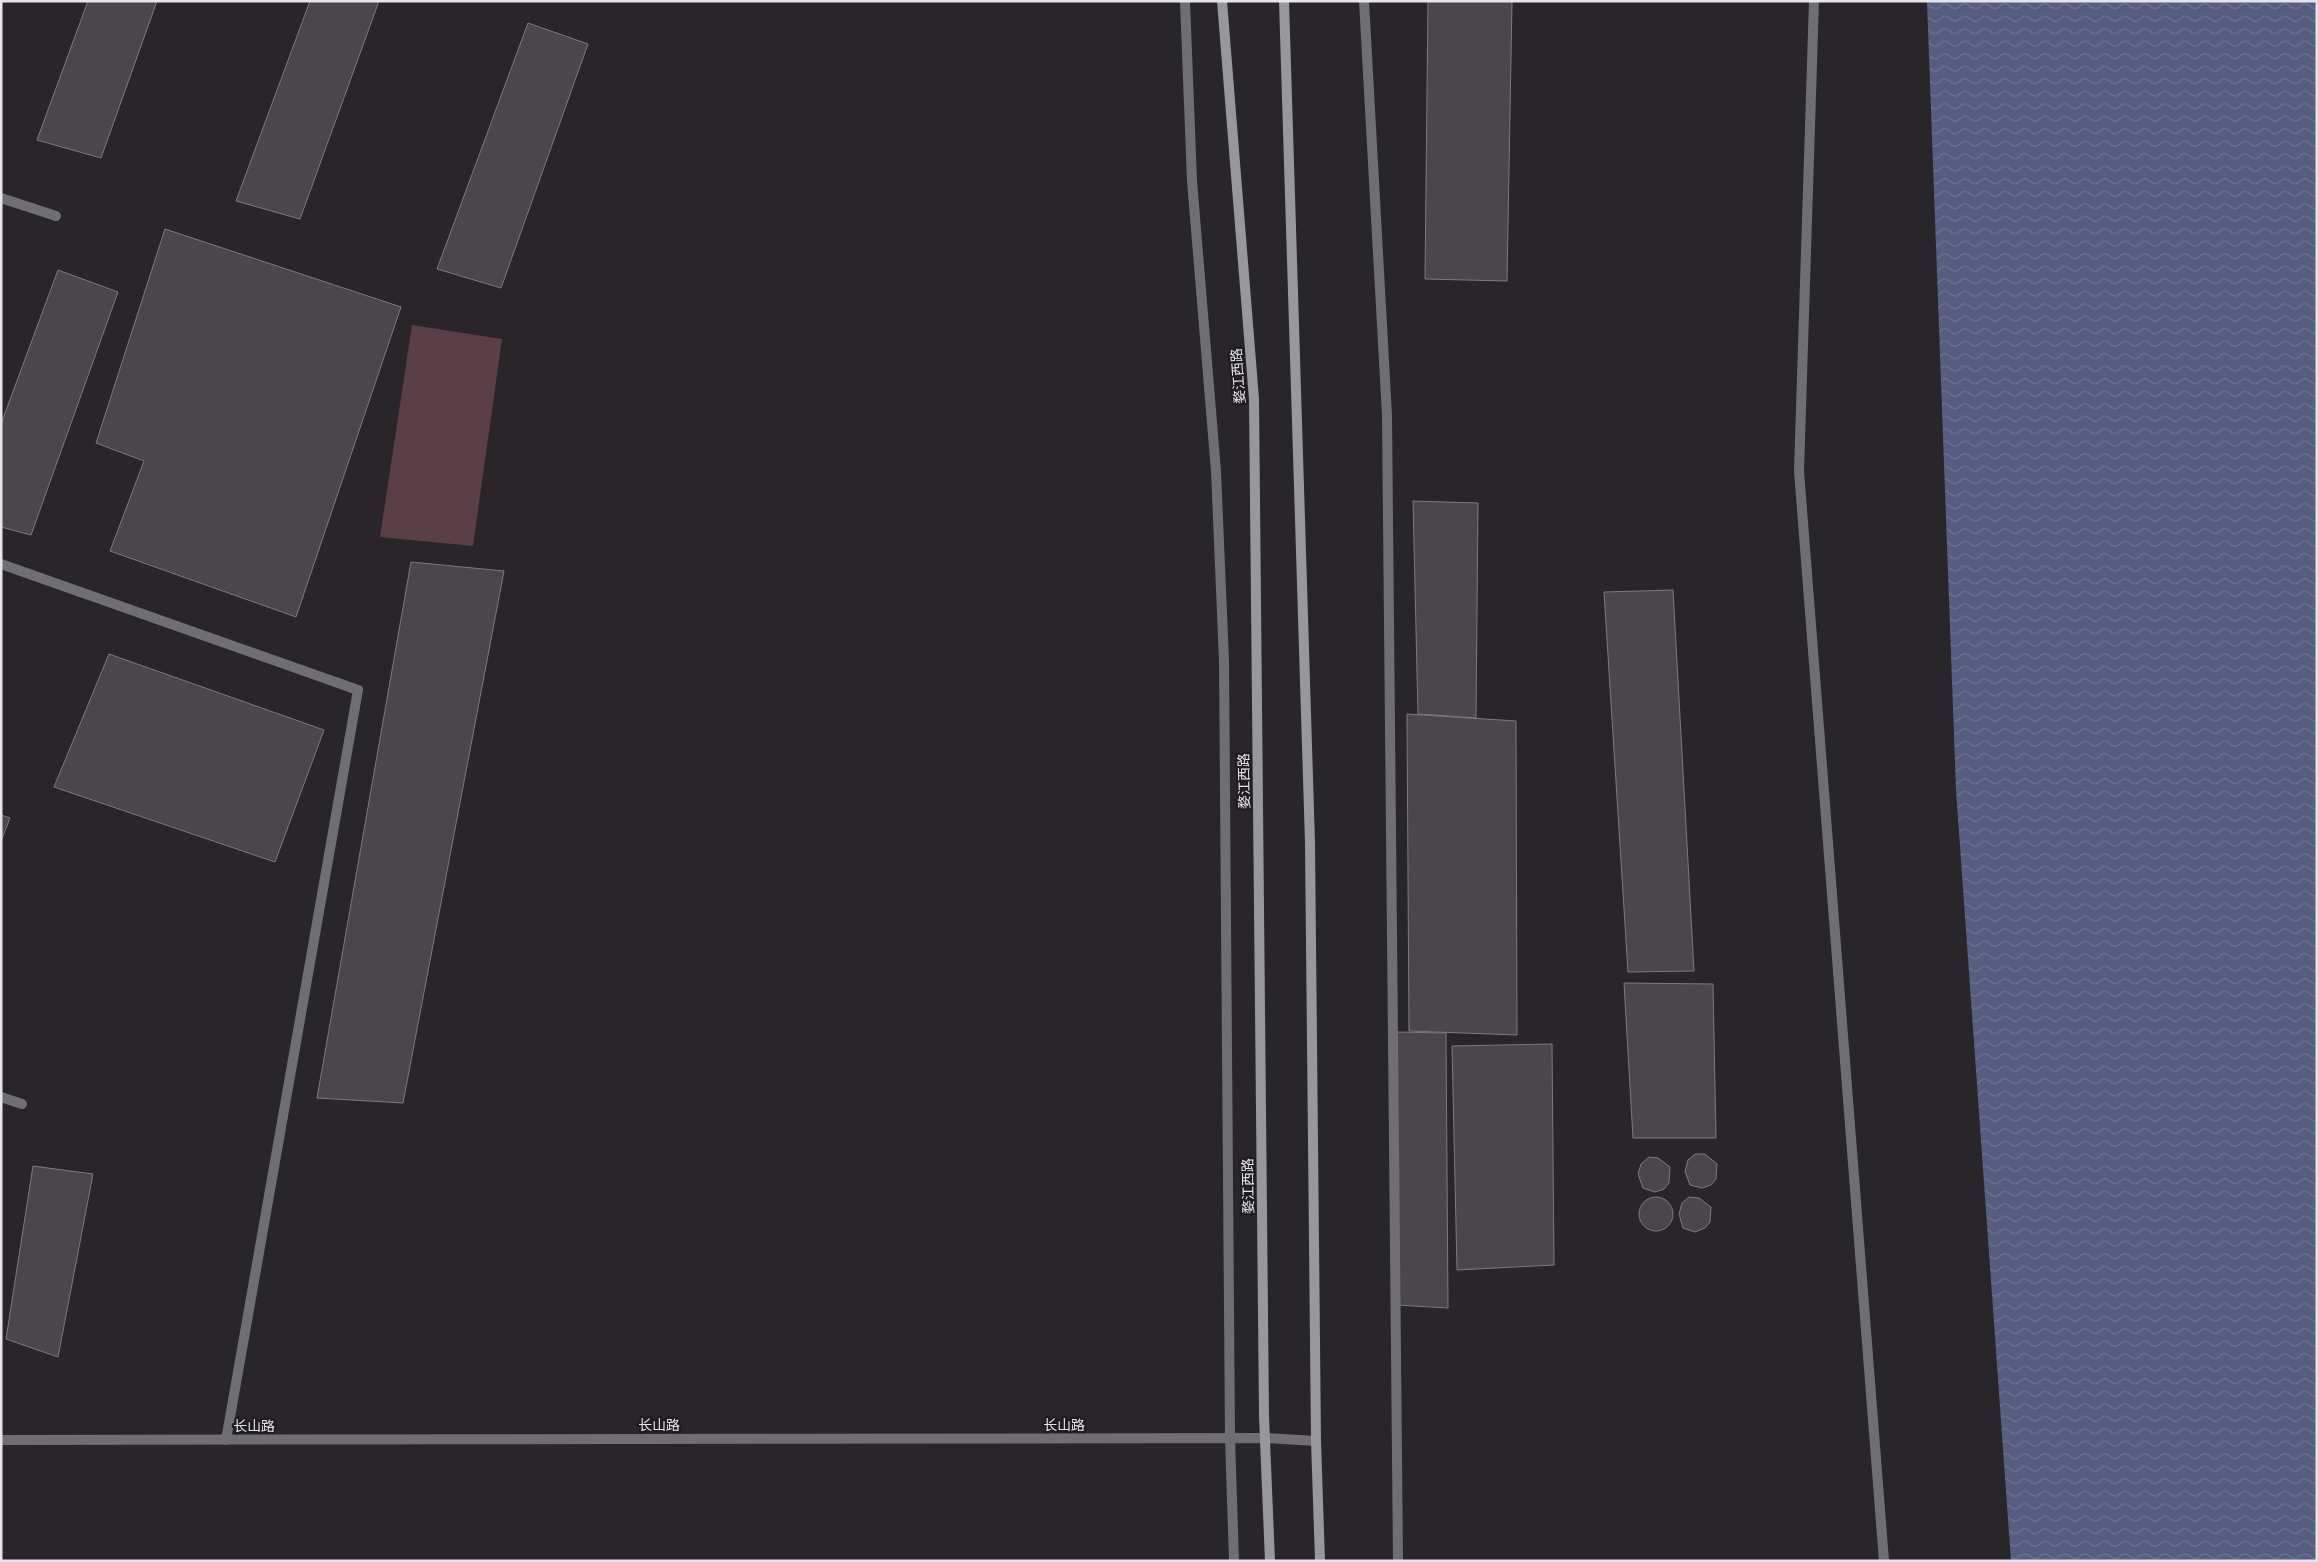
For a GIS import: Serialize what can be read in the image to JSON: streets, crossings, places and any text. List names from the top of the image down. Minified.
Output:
{"streets":{"main road":["婺江西路"],"street":["长山路"]},"crossings":[["婺江西路","长山路"]]}
